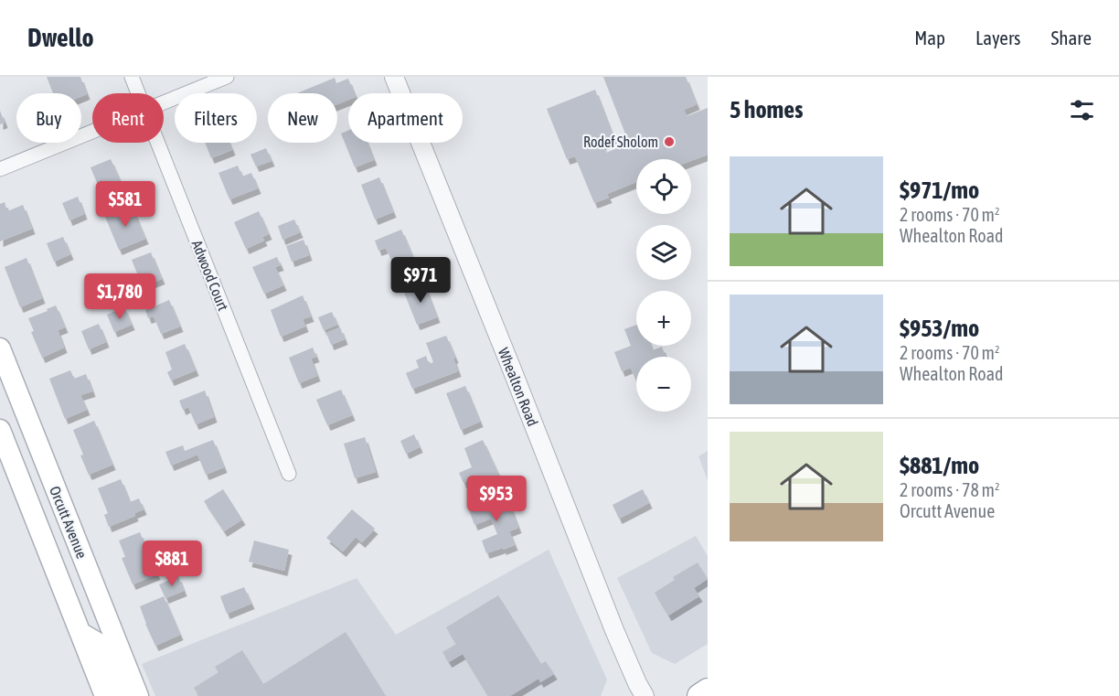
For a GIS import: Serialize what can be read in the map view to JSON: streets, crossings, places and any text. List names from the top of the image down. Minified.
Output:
{"streets":{"main road":["Orcutt Avenue"],"street":["Adwood Court","Whealton Road"]},"places":["Rodef Sholom"],"page":{"header":"Dwello","nav":["Map","Layers","Share"],"heading":"5 homes","chip":["Buy","Rent","Filters","New","Apartment"],"list":[{"name":"$971/mo","note":"2 rooms · 70 m² · Whealton Road"},{"name":"$953/mo","note":"2 rooms · 70 m² · Whealton Road"},{"name":"$881/mo","note":"2 rooms · 78 m² · Orcutt Avenue"}],"map_buttons":["+","−"],"price":["$581","$971","$1,780","$953","$881"]}}
